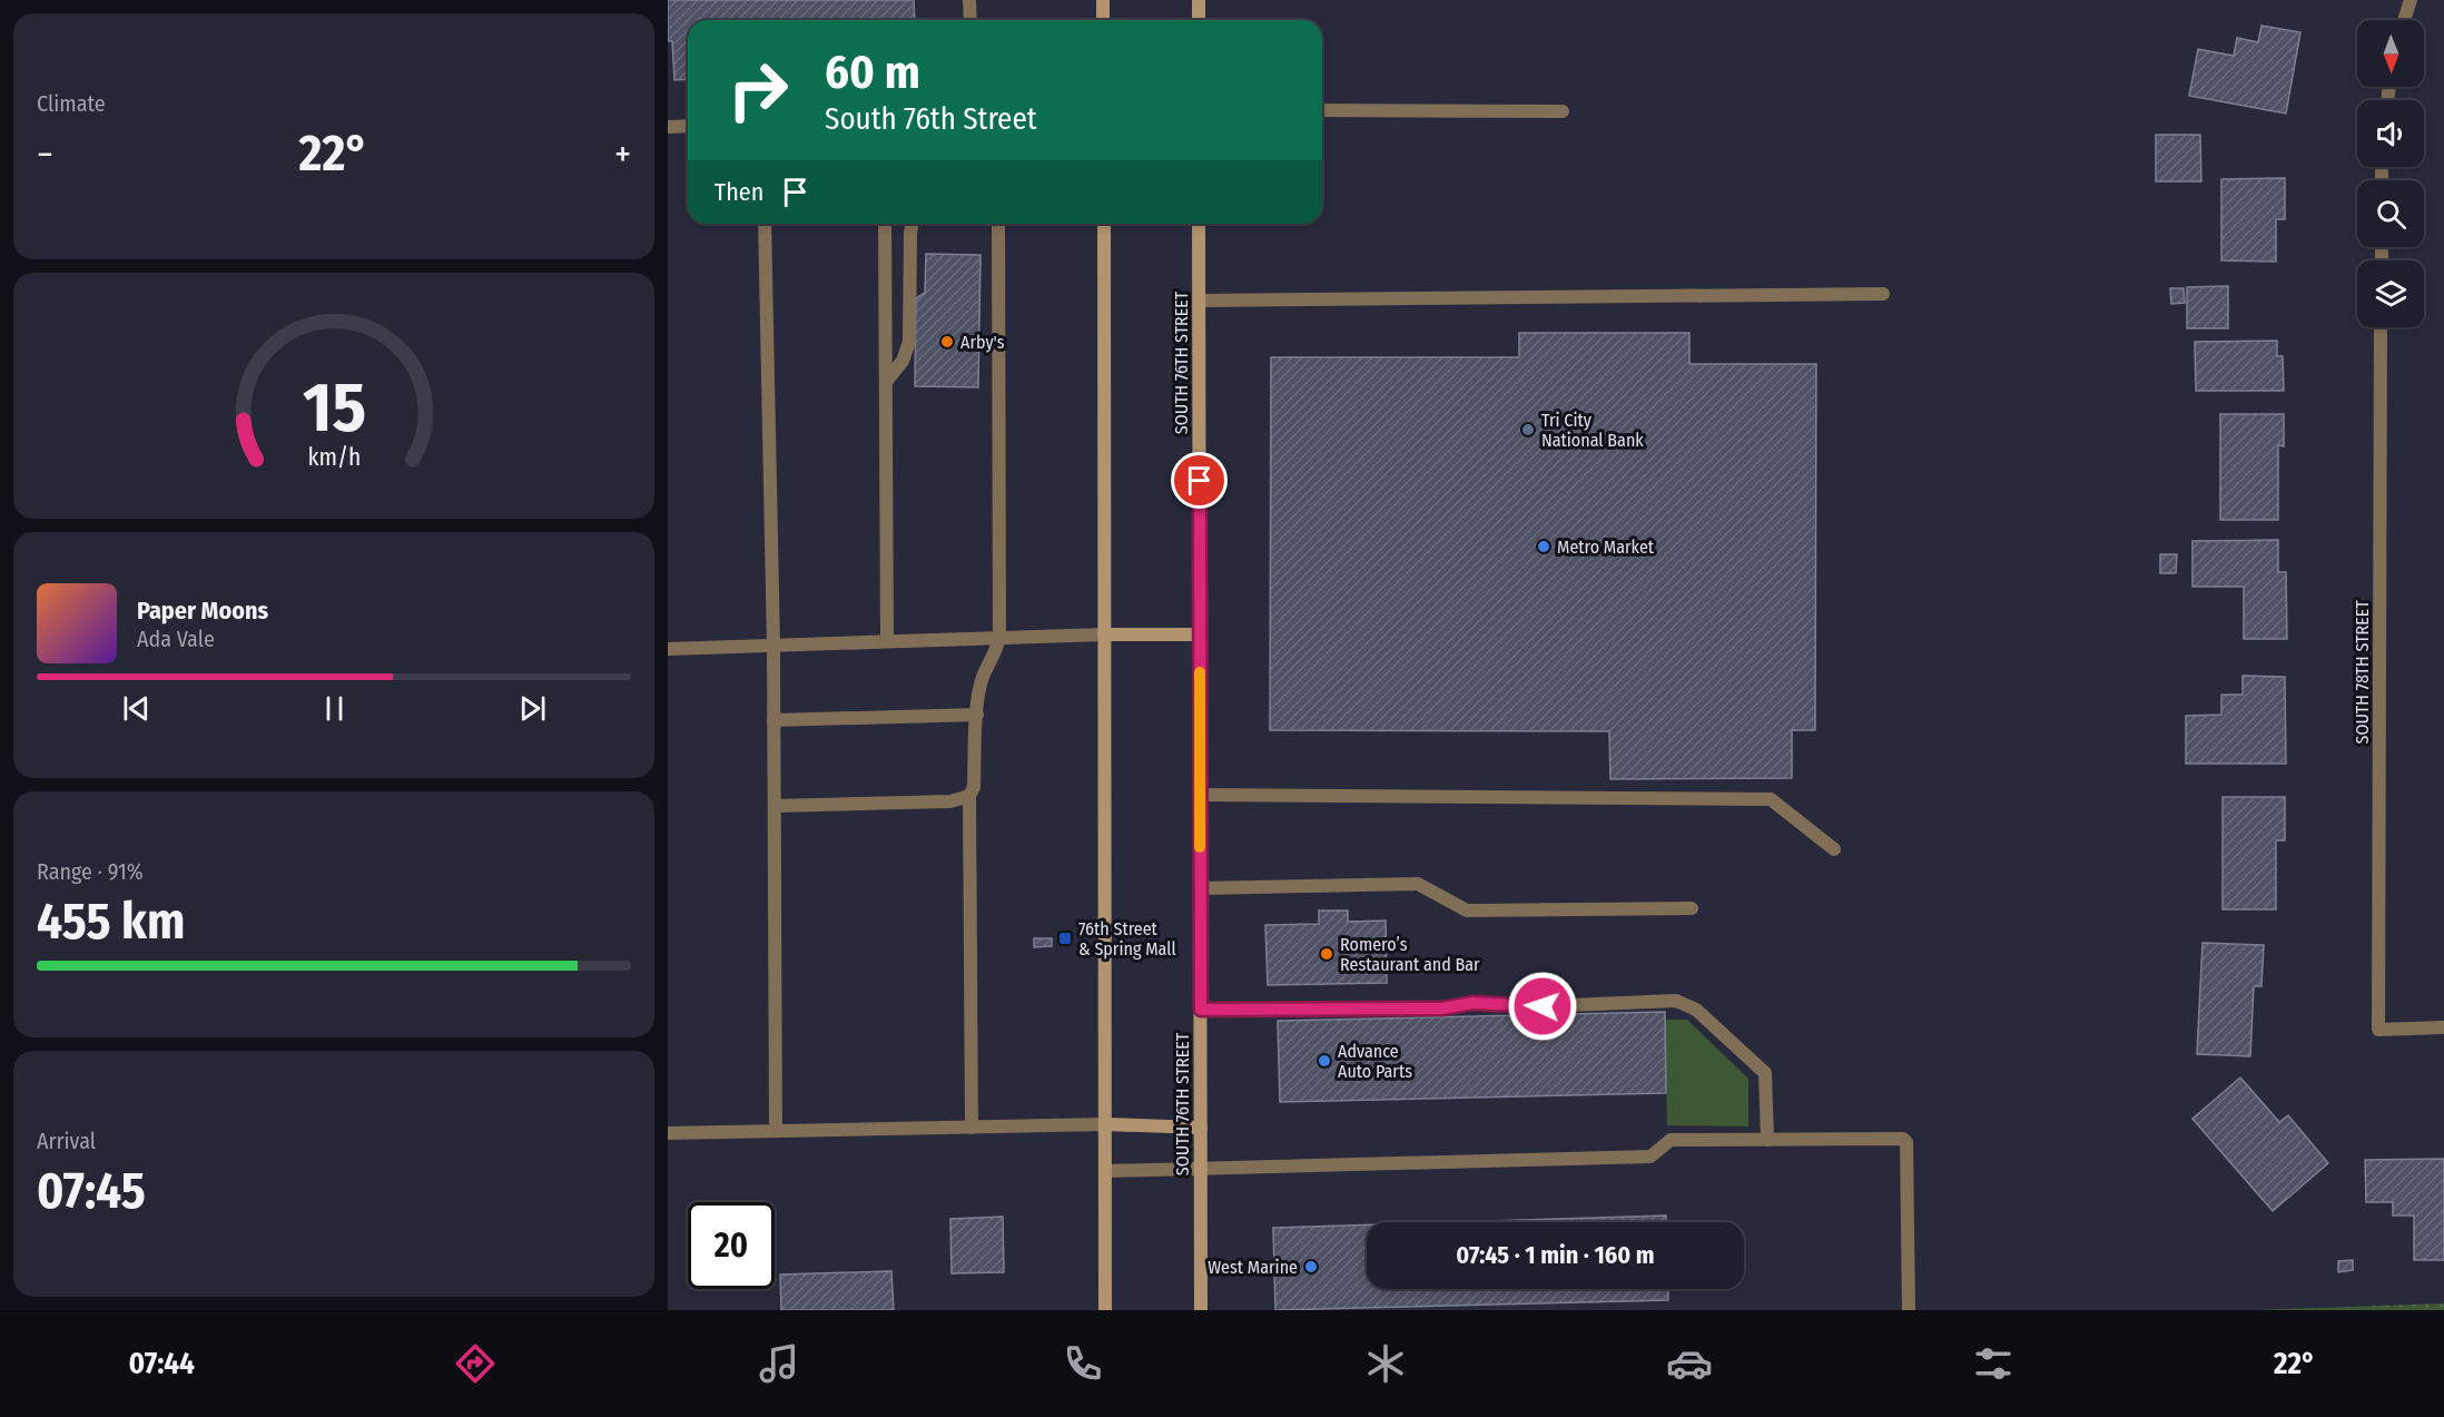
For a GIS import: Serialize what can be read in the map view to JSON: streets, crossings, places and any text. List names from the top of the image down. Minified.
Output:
{"streets":{"main road":["SOUTH 76TH STREET"],"street":["SOUTH 78TH STREET"]},"places":{"other":["Arby's","Tri City National Bank","Metro Market","Romero’s Restaurant and Bar","Advance Auto Parts","West Marine"],"transit":["76th Street & Spring Mall"]},"north":"bottom","page":{"tile":["Climate",["Range · 91%","455 km"],["Arrival","07:45"]],"turn":["60 m","South 76th Street"],"heat":["−","22°","+"],"then":"Then","song":["Paper Moons","Ada Vale"],"limit":"20","trip":"07:45 · 1 min · 160 m","tabs":["07:44","22°"],"gauge":["15","km/h"]}}
